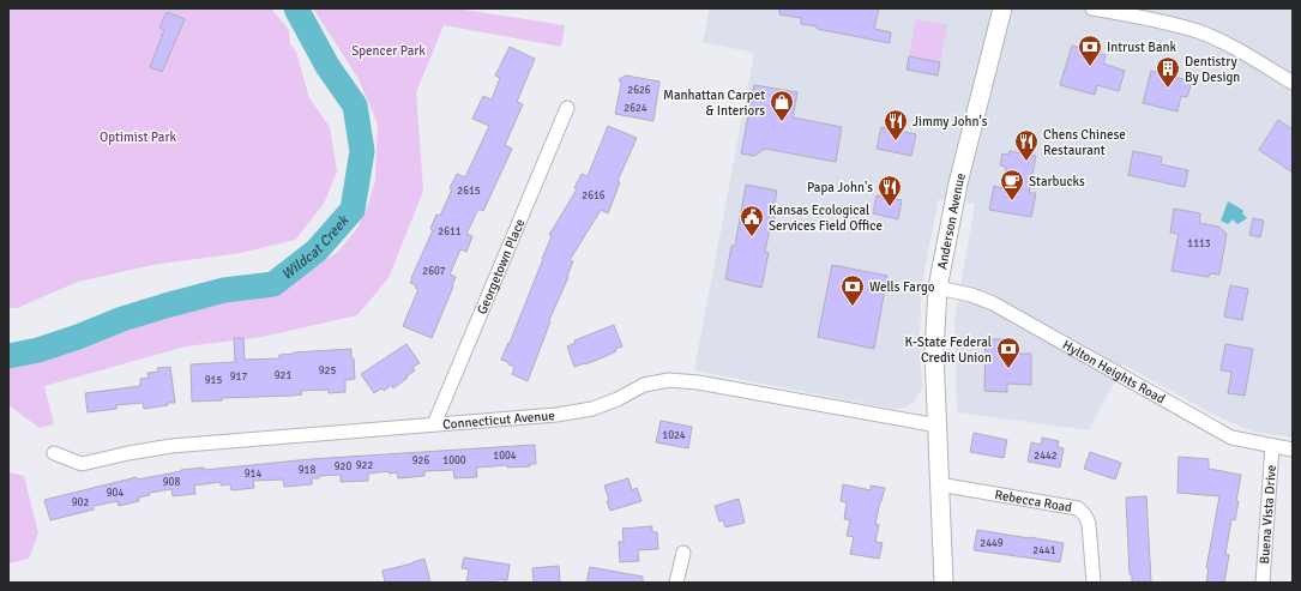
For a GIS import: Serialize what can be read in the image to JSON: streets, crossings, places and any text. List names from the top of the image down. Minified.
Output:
{"streets":{"main road":["Anderson Avenue"],"street":["Georgetown Place","Hylton Heights Road","Connecticut Avenue","Rebecca Road","Buena Vista Drive"]},"crossings":[["Anderson Avenue","Hylton Heights Road"],["Anderson Avenue","Connecticut Avenue"],["Anderson Avenue","Rebecca Road"],["Georgetown Place","Connecticut Avenue"],["Hylton Heights Road","Buena Vista Drive"]],"water":["Wildcat Creek"],"parks":["Spencer Park","Optimist Park"],"places":{"bank":["Intrust Bank","Wells Fargo","K-State Federal Credit Union"],"building":["Dentistry By Design"],"shop":["Manhattan Carpet & Interiors"],"restaurant":["Jimmy John's","Chens Chinese Restaurant","Papa John's"],"cafe":["Starbucks"],"public building":["Kansas Ecological Services Field Office"]},"house_numbers":["2626","2624","2615","2616","2611","1113","2607","925","921","917","915","1024","1004","2442","926","1000","922","920","918","914","908","904","902","2449","2441"]}
